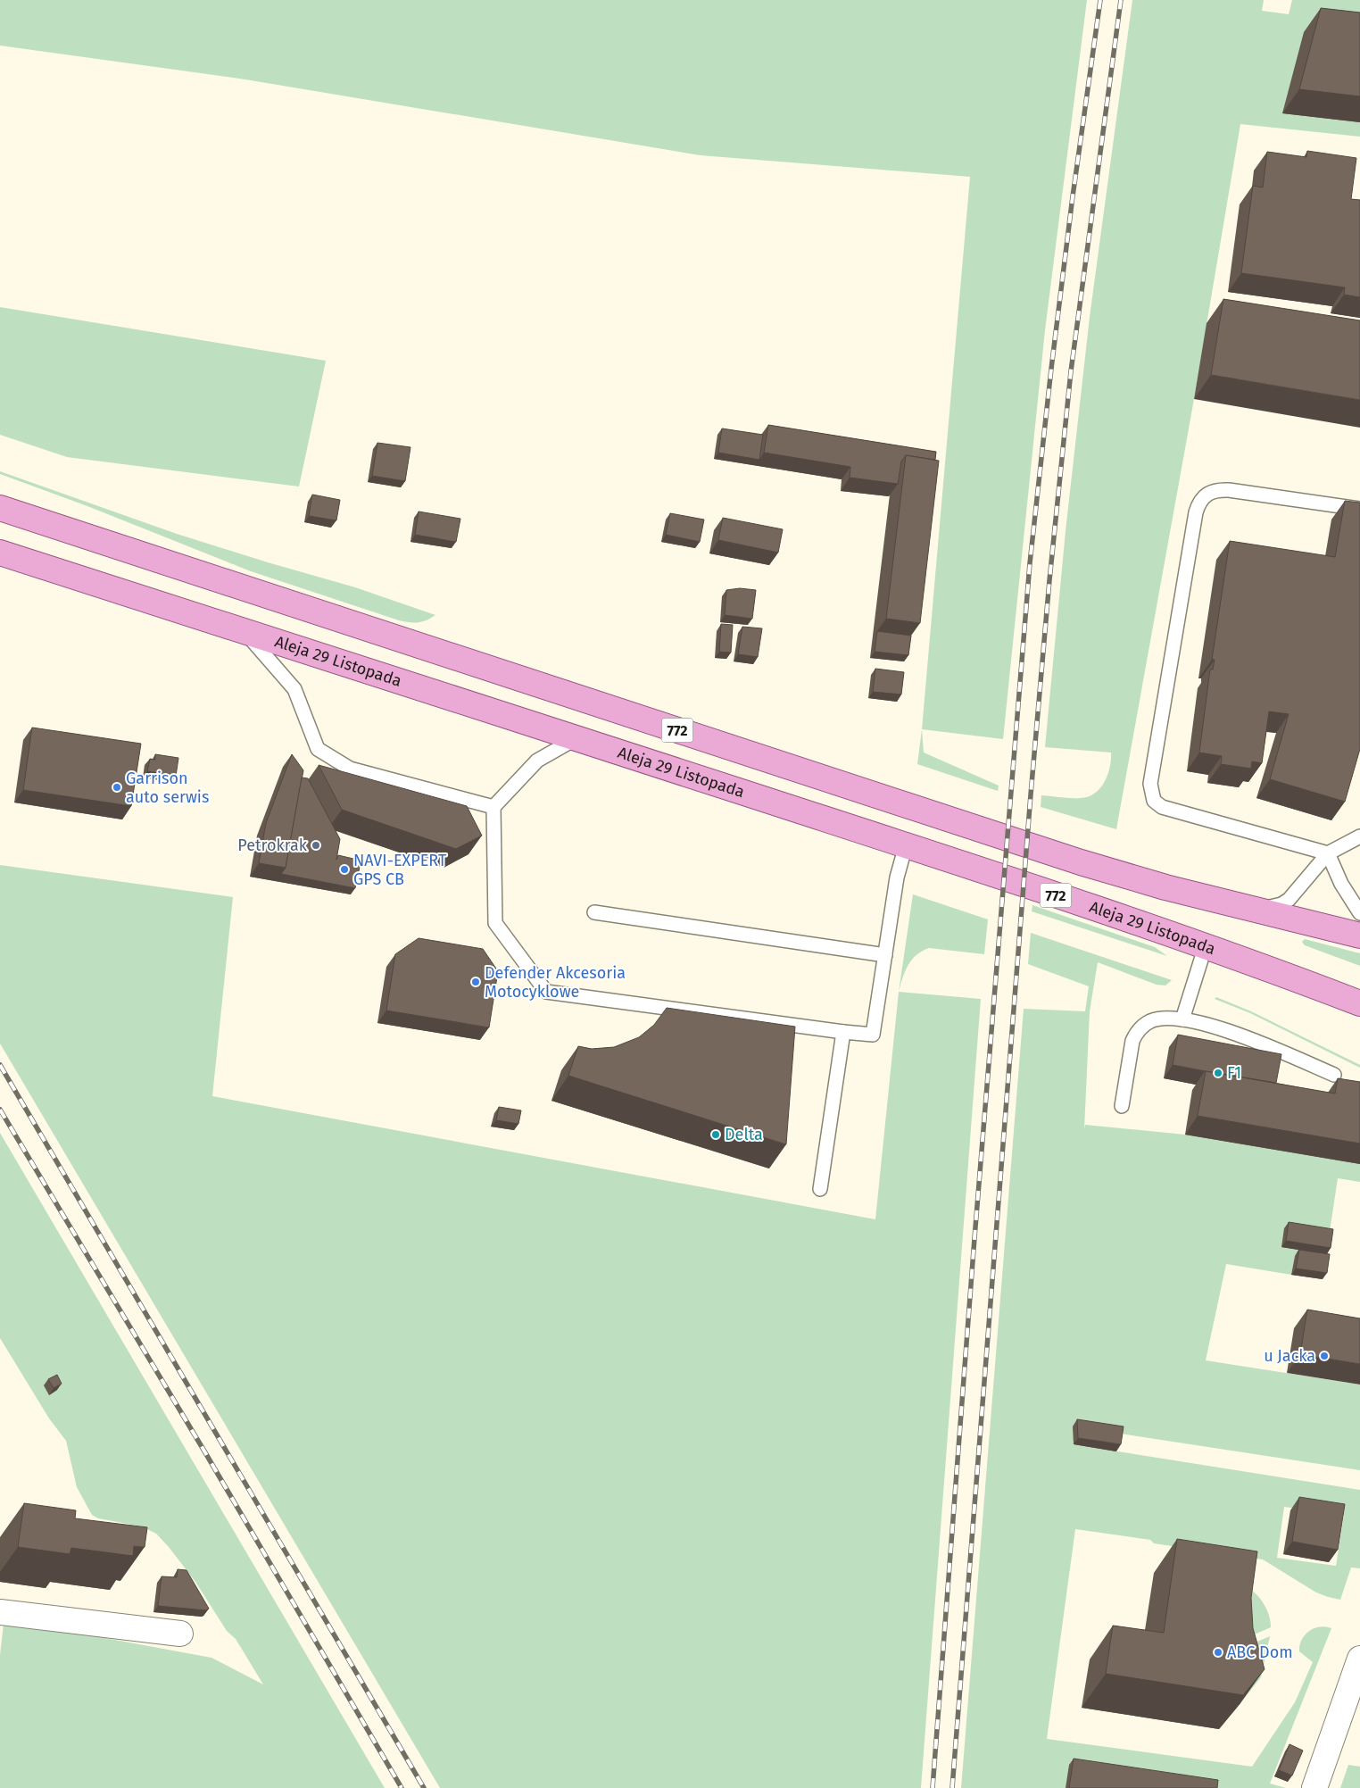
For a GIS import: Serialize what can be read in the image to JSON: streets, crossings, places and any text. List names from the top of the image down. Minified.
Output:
{"streets":{"main road":["Aleja 29 Listopada","772"]},"places":["Garrison auto serwis","Petrokrak","NAVI-EXPERT GPS CB","Defender Akcesoria Motocyklowe","F1","Delta","u Jacka","ABC Dom"]}
